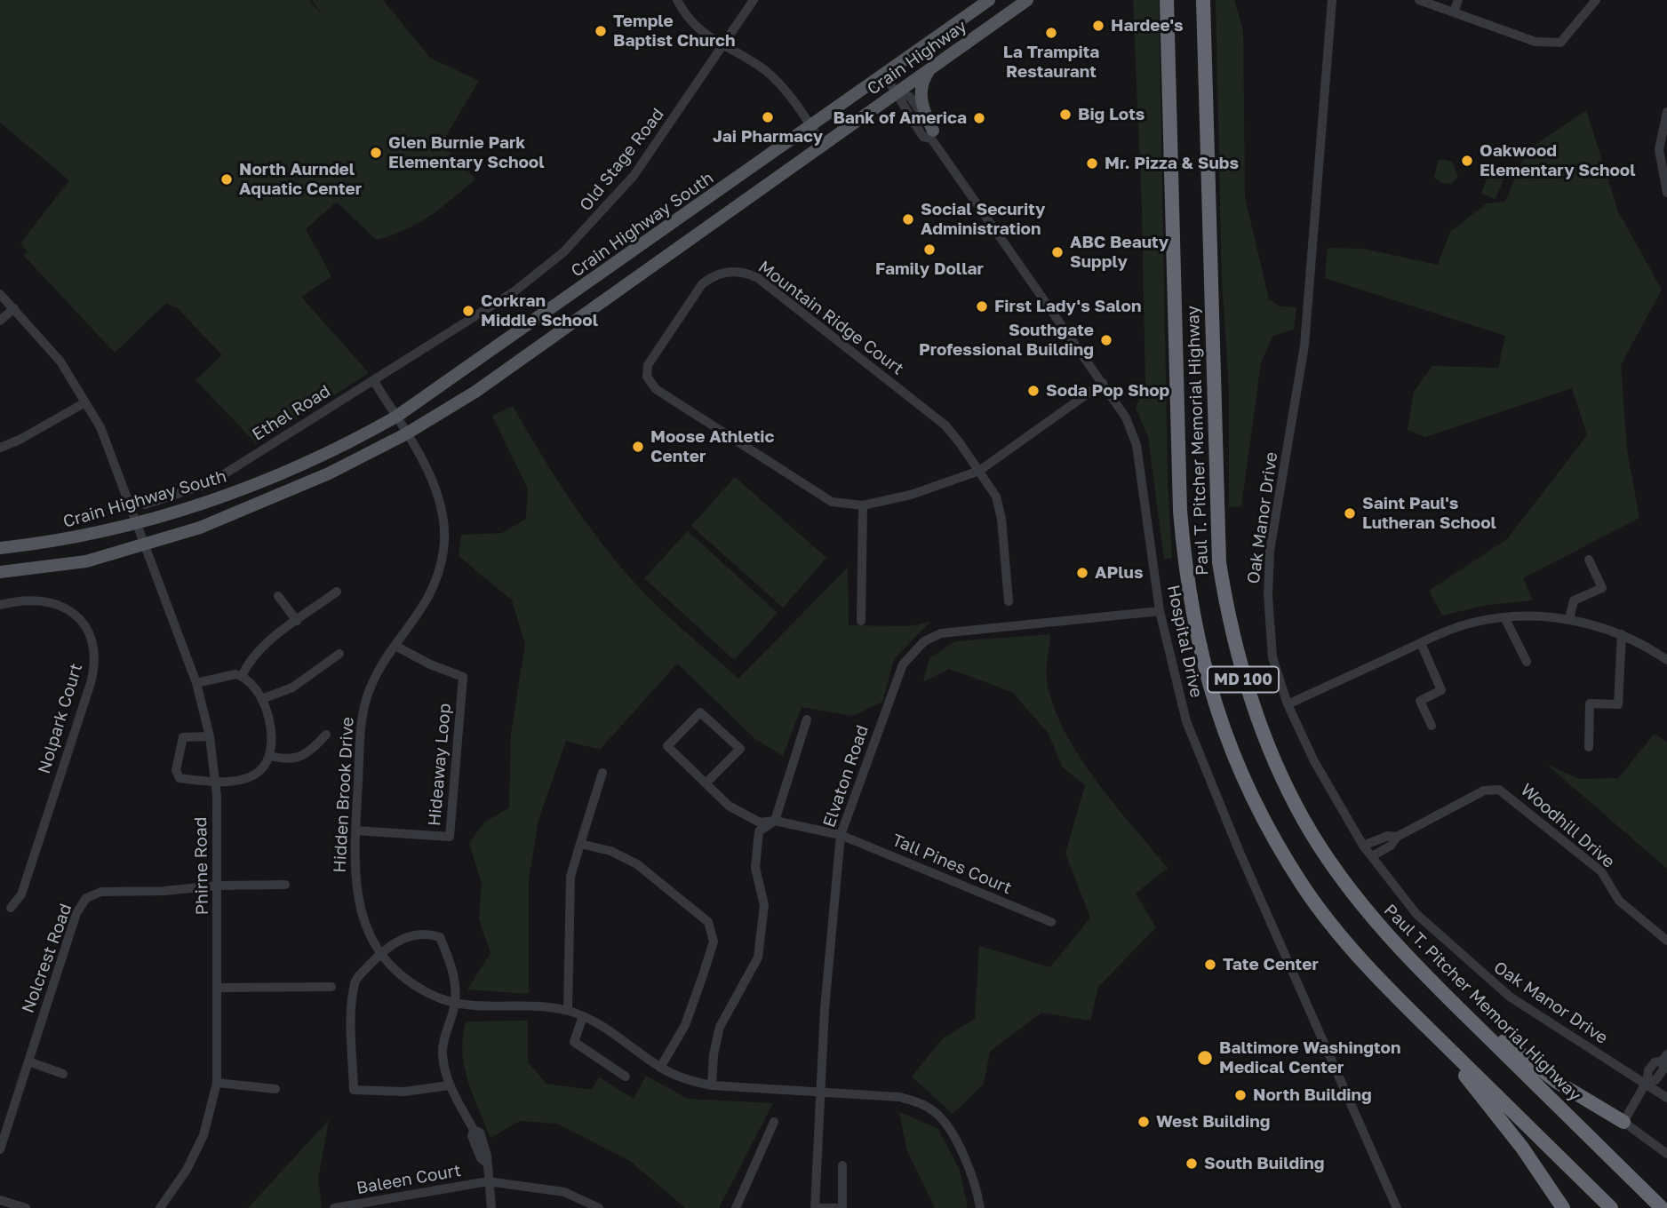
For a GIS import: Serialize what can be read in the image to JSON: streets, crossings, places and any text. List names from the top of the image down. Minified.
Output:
{"streets":{"highway":["Paul T. Pitcher Memorial Highway","MD 100"],"main road":["Crain Highway","Crain Highway South"],"street":["Old Stage Road","Mountain Ridge Court","Ethel Road","Oak Manor Drive","Hospital Drive","Nolpark Court","Hideaway Loop","Elvaton Road","Hidden Brook Drive","Woodhill Drive","Tall Pines Court","Phirne Road","Nolcrest Road","Baleen Court"]},"crossings":[["Crain Highway","Crain Highway South"],["Crain Highway","Hospital Drive"],["Old Stage Road","Ethel Road"],["Crain Highway South","Hospital Drive"],["Crain Highway South","Hidden Brook Drive"],["Crain Highway South","Phirne Road"],["Ethel Road","Hidden Brook Drive"],["Oak Manor Drive","Woodhill Drive"],["Hospital Drive","Elvaton Road"],["Hideaway Loop","Hidden Brook Drive"],["Elvaton Road","Hidden Brook Drive"],["Elvaton Road","Tall Pines Court"],["Phirne Road","Nolcrest Road"]],"places":["Hardee's","Temple Baptist Church","La Trampita Restaurant","Big Lots","Jai Pharmacy","Bank of America","Glen Burnie Park Elementary School","Oakwood Elementary School","Mr. Pizza & Subs","North Aurndel Aquatic Center","Social Security Administration","Family Dollar","ABC Beauty Supply","First Lady's Salon","Corkran Middle School","Southgate Professional Building","Soda Pop Shop","Moose Athletic Center","Saint Paul's Lutheran School","APlus","Tate Center","Baltimore Washington Medical Center","North Building","West Building","South Building"]}
